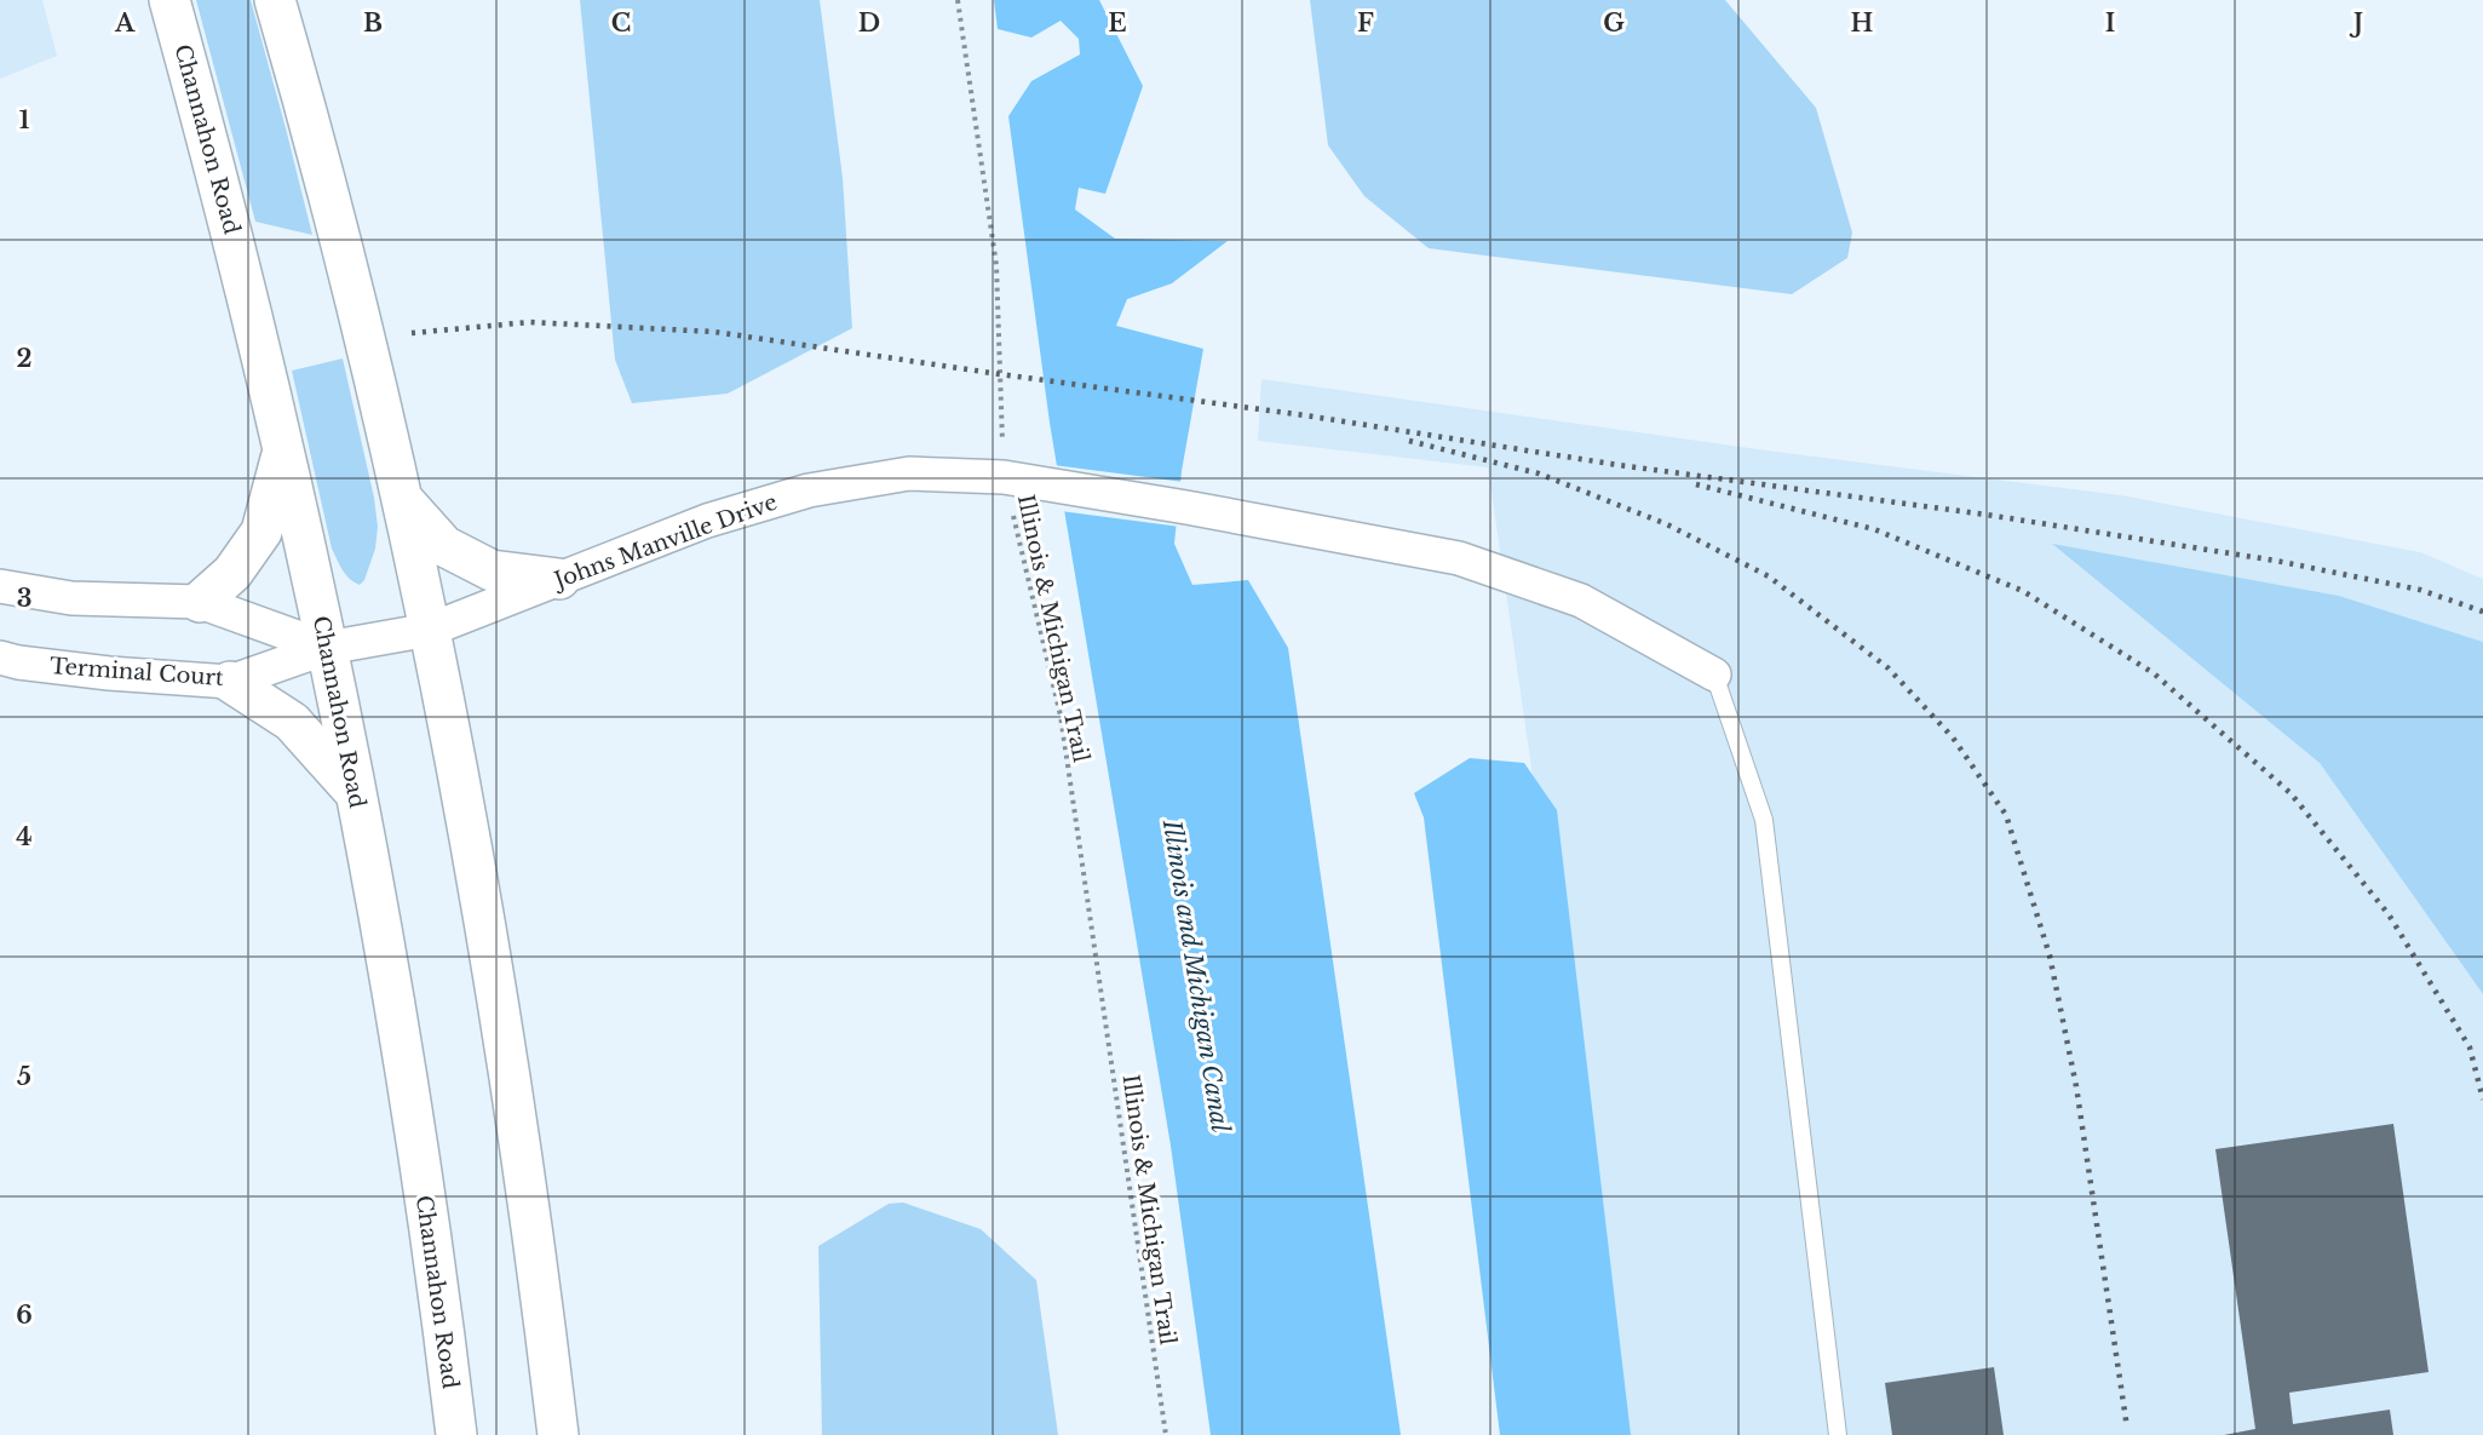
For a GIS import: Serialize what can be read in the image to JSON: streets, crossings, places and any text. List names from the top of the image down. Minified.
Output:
{"streets":{"main road":["Channahon Road"],"street":["Johns Manville Drive","Terminal Court"],"path":["Illinois & Michigan Trail"]},"crossings":[["Channahon Road","Johns Manville Drive"],["Channahon Road","Terminal Court"],["Johns Manville Drive","Illinois & Michigan Trail"],["Johns Manville Drive","Terminal Court"]],"water":["Illinois and Michigan Canal"],"grid":{"columns":["A","B","C","D","E","F","G","H","I","J"],"rows":["1","2","3","4","5","6"]}}
